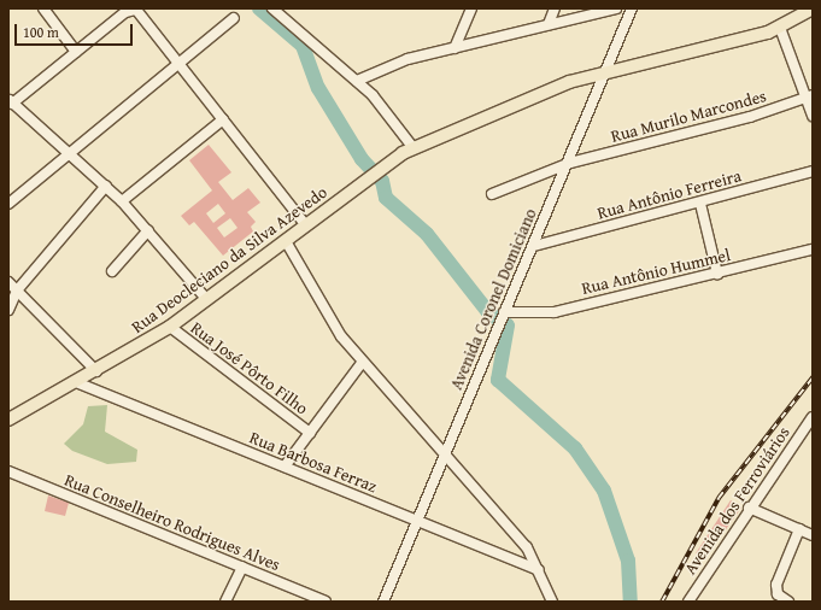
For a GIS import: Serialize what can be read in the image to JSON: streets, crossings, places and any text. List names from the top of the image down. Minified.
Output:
{"streets":{"main road":["Rua Deocleciano da Silva Azevedo"],"street":["Rua Murilo Marcondes","Rua Antônio Ferreira","Rua Antônio Hummel","Avenida Coronel Domiciano","Rua José Pôrto Filho","Rua Barbosa Ferraz","Avenida dos Ferroviários","Rua Conselheiro Rodrigues Alves"]},"crossings":[["Rua Murilo Marcondes","Avenida Coronel Domiciano"],["Rua Antônio Ferreira","Avenida Coronel Domiciano"],["Rua Deocleciano da Silva Azevedo","Avenida Coronel Domiciano"],["Rua Deocleciano da Silva Azevedo","Rua José Pôrto Filho"],["Rua Deocleciano da Silva Azevedo","Rua Barbosa Ferraz"],["Rua Antônio Hummel","Avenida Coronel Domiciano"],["Avenida Coronel Domiciano","Rua Barbosa Ferraz"]],"scale_bar":"100 m"}
